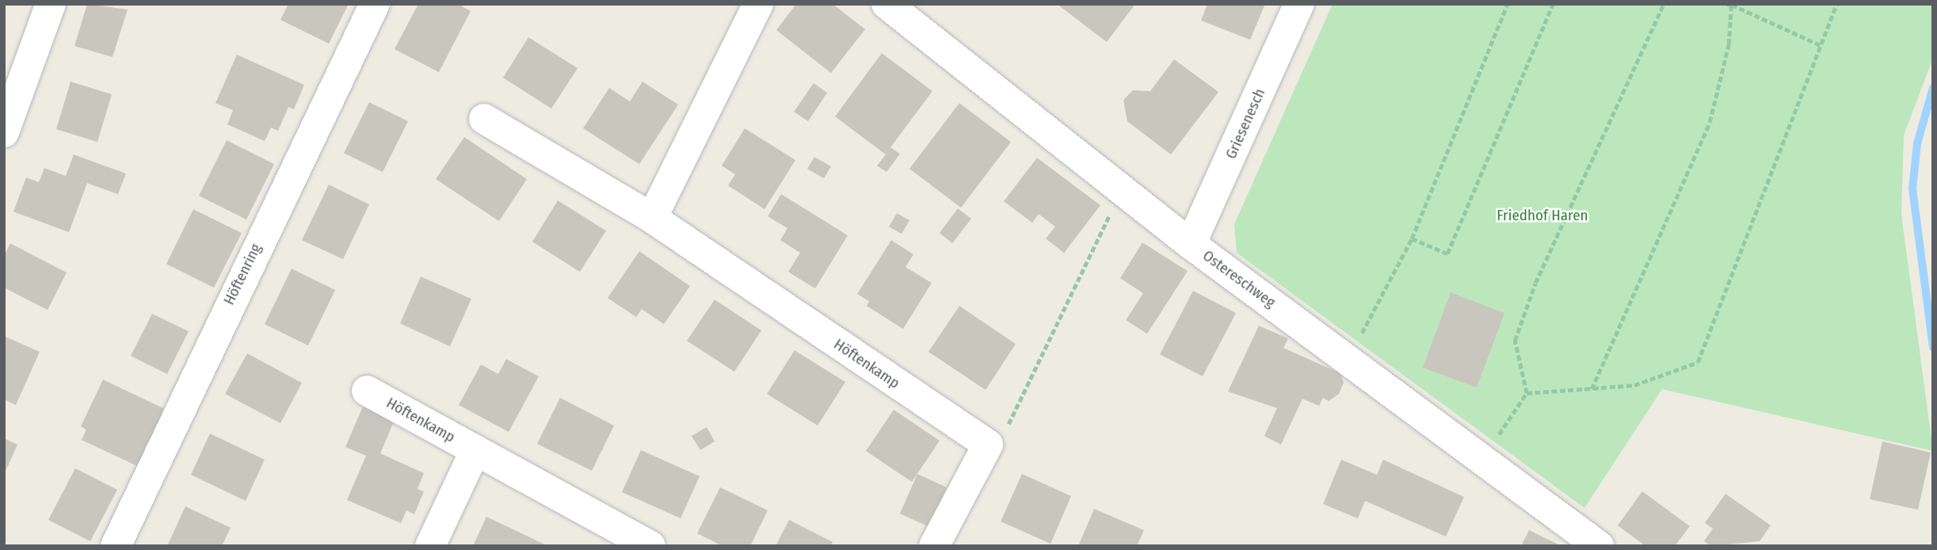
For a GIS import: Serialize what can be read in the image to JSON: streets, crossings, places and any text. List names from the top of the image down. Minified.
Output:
{"streets":{"street":["Griesenesch","Höftenring","Ostereschweg","Höftenkamp"]},"crossings":[["Griesenesch","Ostereschweg"]],"parks":["Friedhof Haren"]}
